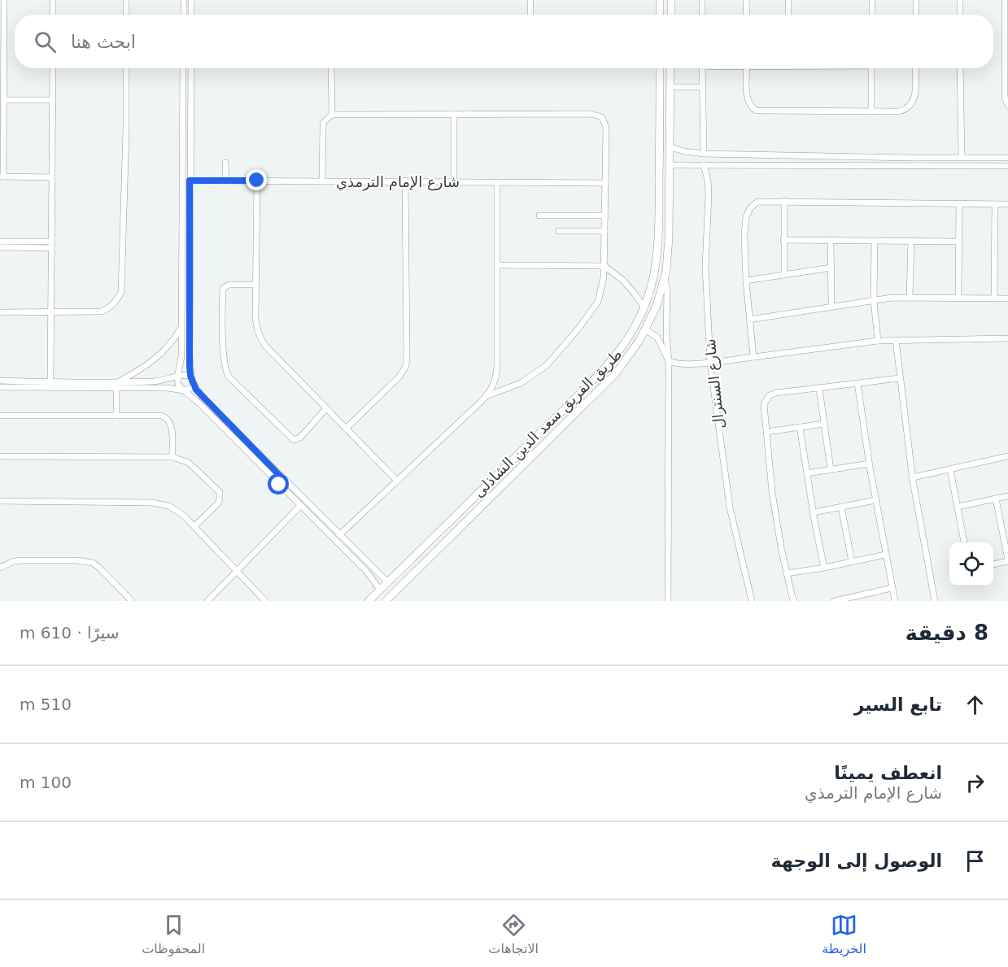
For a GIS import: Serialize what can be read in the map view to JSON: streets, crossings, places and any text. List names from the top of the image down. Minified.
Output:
{"streets":{"street":["شارع الإمام الترمذي","شارع السنترال","طريق الفريق سعد الدين الشاذلى"]},"page":{"search":"ابحث هنا","heading":["8 دقيقة","سيرًا · 610 m"],"list":[["تابع السير","510 m"],["انعطف يمينًا","شارع الإمام الترمذي","100 m"],"الوصول إلى الوجهة"],"nav":["الخريطة","الاتجاهات","المحفوظات"]}}
